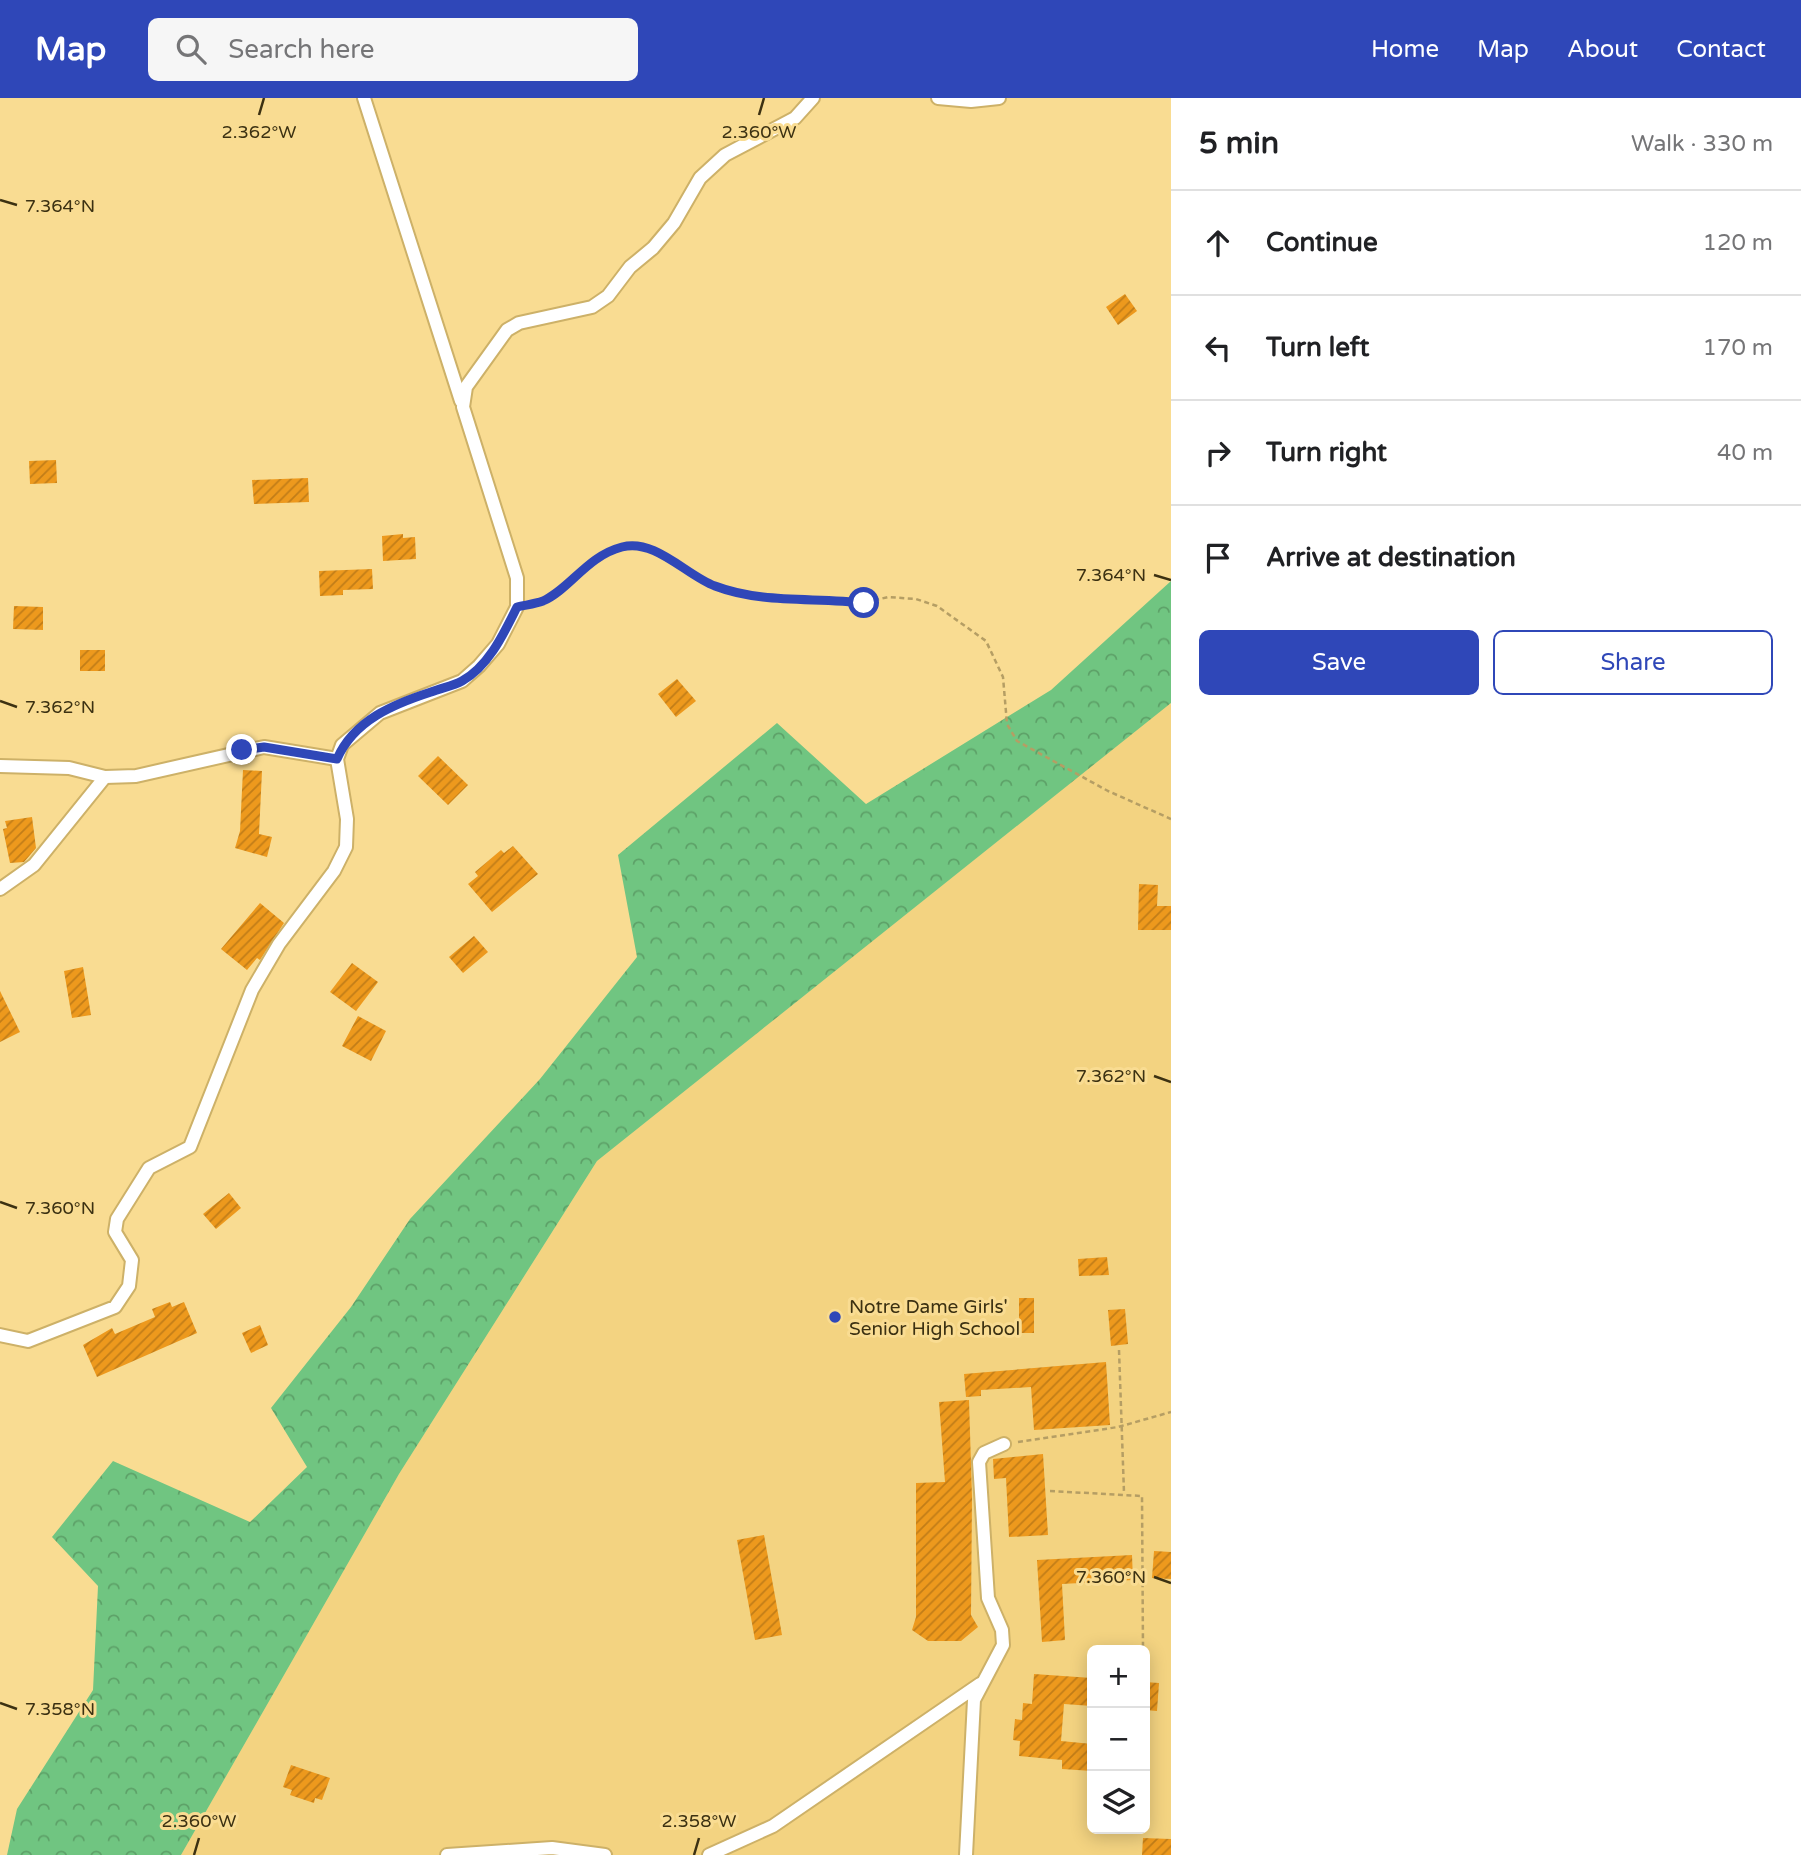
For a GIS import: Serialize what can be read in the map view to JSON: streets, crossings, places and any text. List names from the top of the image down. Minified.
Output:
{"places":["Notre Dame Girls' Senior High School"],"page":{"header":"Map","search":"Search here","nav":["Home","Map","About","Contact"],"heading":["5 min","Walk · 330 m"],"list":[["Continue","120 m"],["Turn left","170 m"],["Turn right","40 m"],"Arrive at destination"],"buttons":["Save","Share"],"map_buttons":["+","−"]},"coordinates":["2.362°W","2.360°W","7.364°N","7.362°N","7.360°N","7.358°N","2.358°W"]}
